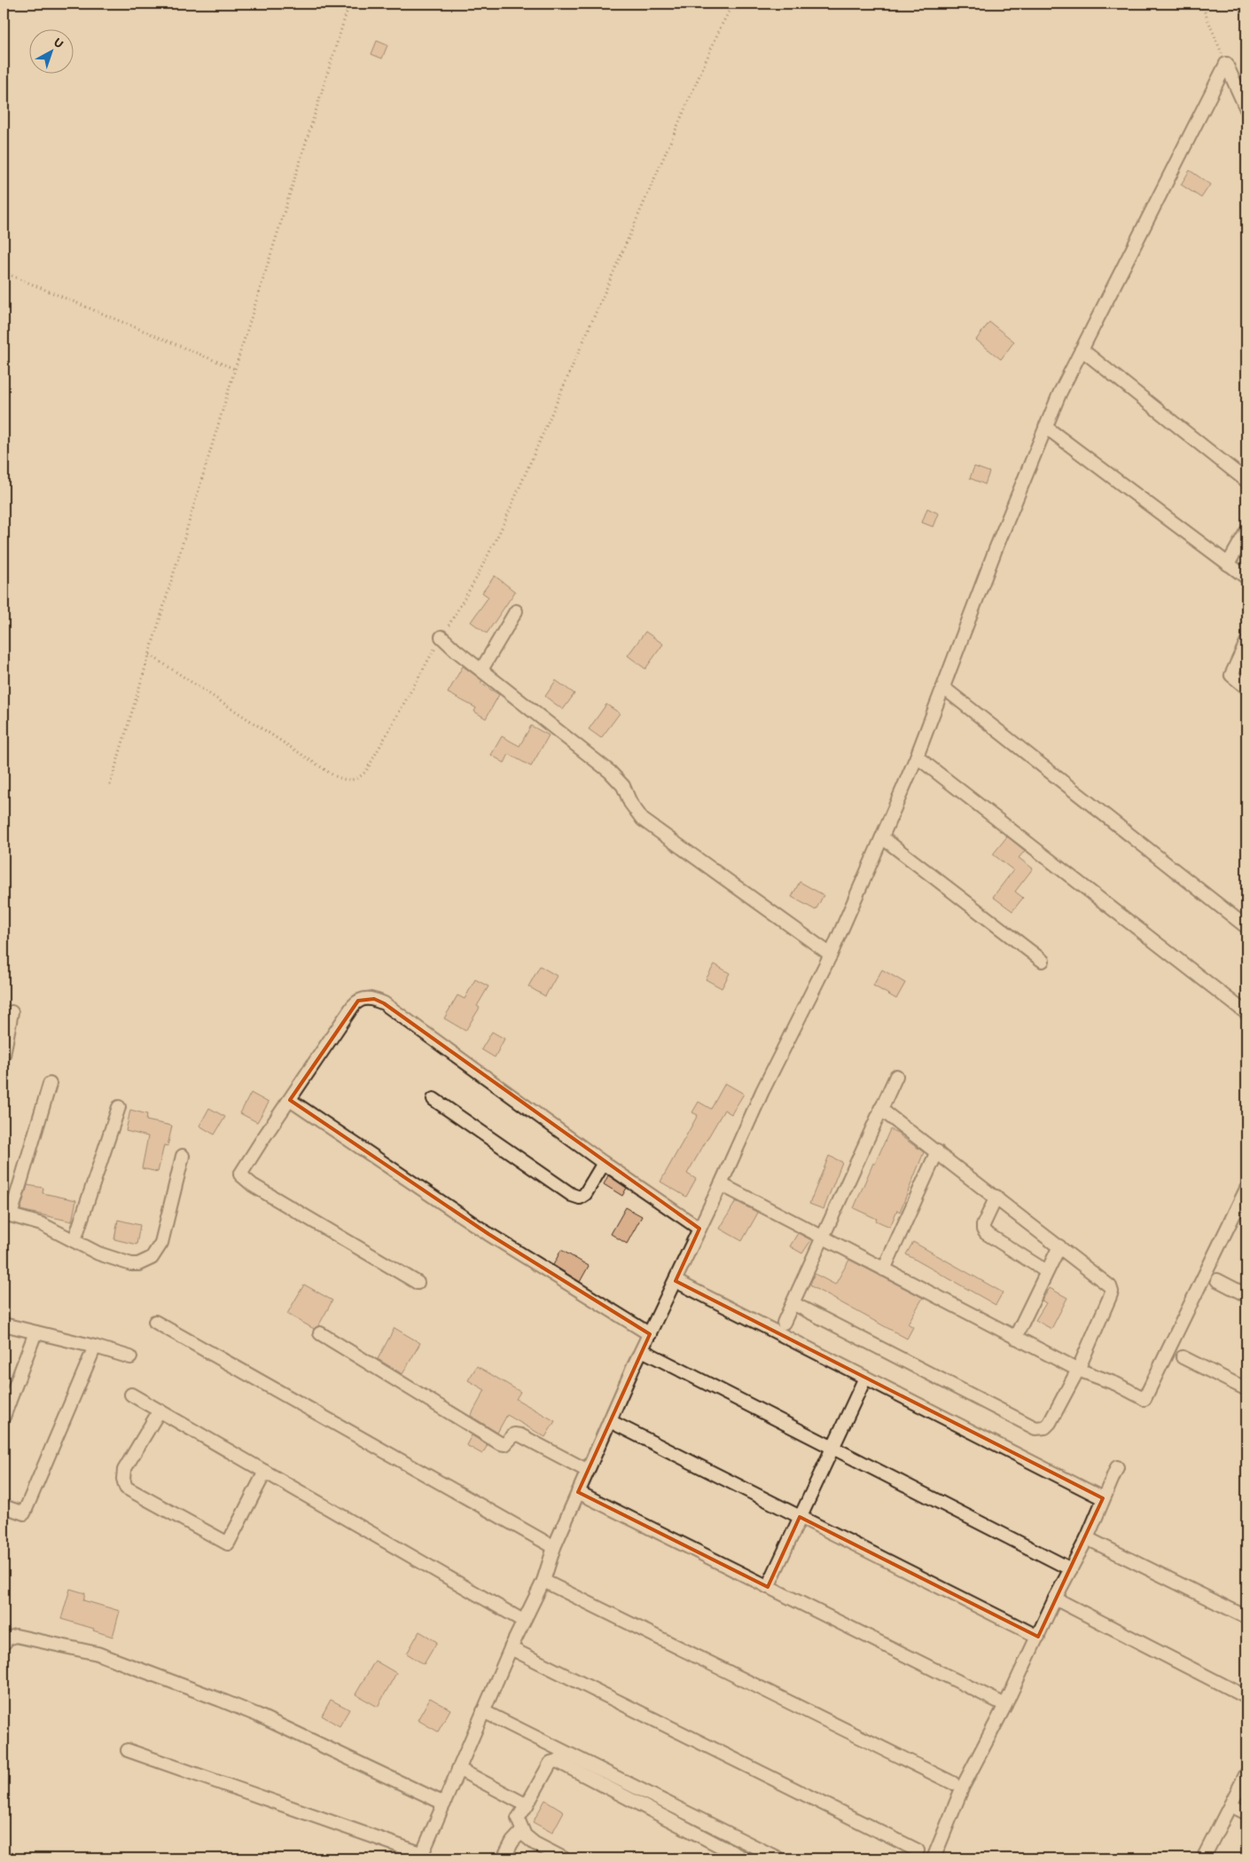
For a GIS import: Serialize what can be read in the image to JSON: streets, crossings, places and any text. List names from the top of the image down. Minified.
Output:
{"north":"top right"}
